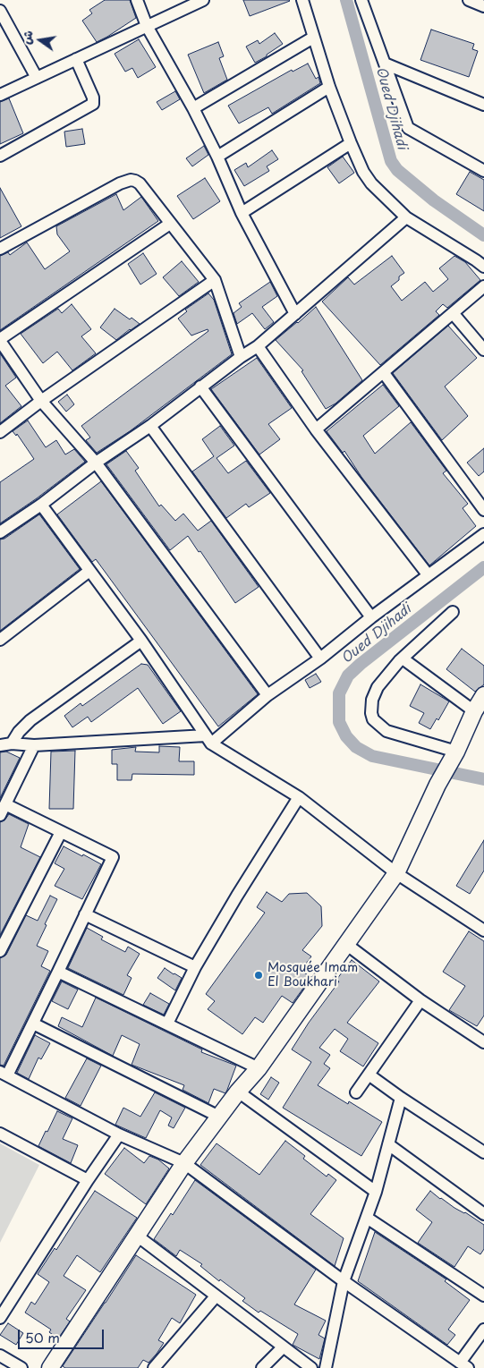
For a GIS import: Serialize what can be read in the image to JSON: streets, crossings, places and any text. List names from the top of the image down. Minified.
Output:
{"water":["Oued Djihadi"],"places":["Mosquée Imam El Boukhari"],"scale_bar":"50 m","north":"left"}
